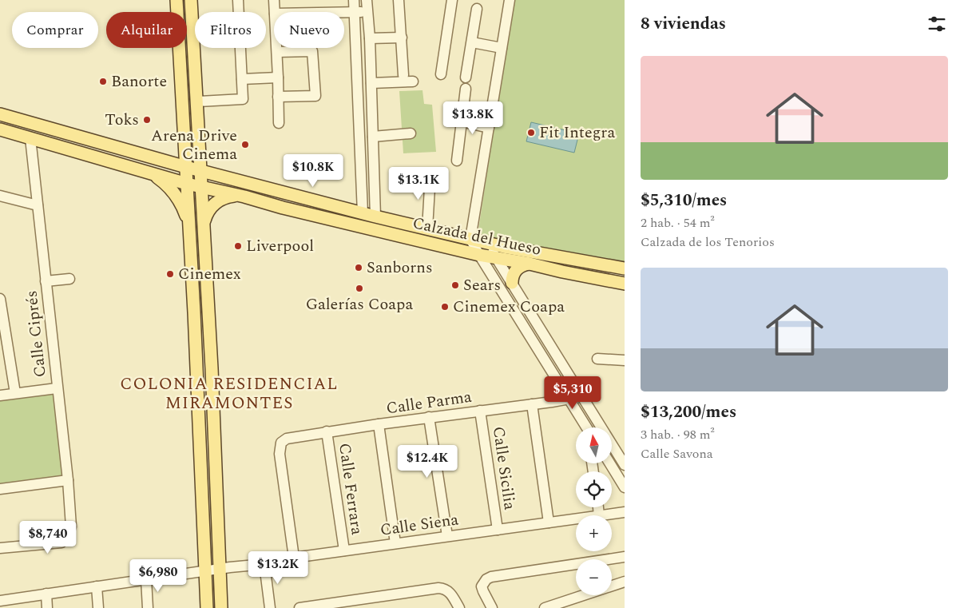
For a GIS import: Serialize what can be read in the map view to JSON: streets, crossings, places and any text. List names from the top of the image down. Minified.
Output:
{"streets":{"main road":["Calzada del Hueso"],"street":["Calle Ciprés","Calle Parma","Calle Sicilia","Calle Ferrara","Calle Siena"]},"crossings":[["Calzada del Hueso","Calle Ciprés"],["Calle Parma","Calle Sicilia"],["Calle Parma","Calle Ferrara"],["Calle Parma","Calle Siena"],["Calle Sicilia","Calle Siena"],["Calle Ferrara","Calle Siena"]],"districts":["COLONIA RESIDENCIAL MIRAMONTES"],"places":["Banorte","Toks","Fit Integra","Arena Drive Cinema","Liverpool","Sanborns","Cinemex","Sears","Galerías Coapa","Cinemex Coapa"],"north":"top","page":{"heading":"8 viviendas","chip":["Comprar","Alquilar","Filtros","Nuevo"],"list":[{"name":"$5,310/mes","note":"2 hab. · 54 m² · Calzada de los Tenorios"},{"name":"$13,200/mes","note":"3 hab. · 98 m² · Calle Savona"}],"price":["$13.8K","$10.8K","$13.1K","$5,310","$12.4K","$8,740","$13.2K","$6,980"],"map_buttons":["+","−"]}}
